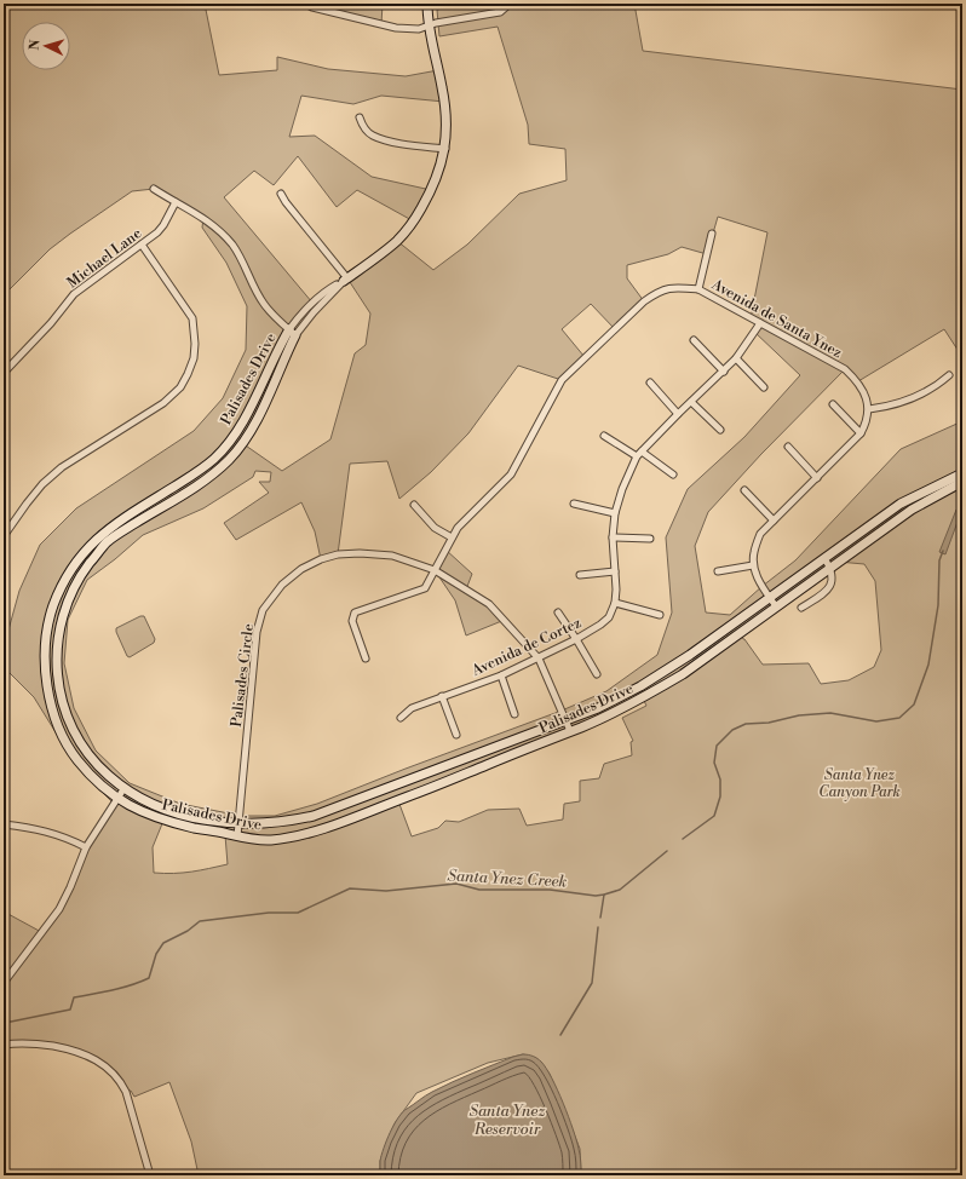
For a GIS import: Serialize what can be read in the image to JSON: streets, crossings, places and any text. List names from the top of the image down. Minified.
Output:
{"streets":{"street":["Michael Lane","Avenida de Santa Ynez","Palisades Drive","Avenida de Cortez","Palisades Circle"]},"crossings":[["Avenida de Santa Ynez","Palisades Circle"],["Palisades Drive","Palisades Circle"],["Avenida de Cortez","Palisades Circle"]],"water":["Santa Ynez Creek","Santa Ynez Reservoir"],"parks":["Santa Ynez Canyon Park"],"north":"left"}
